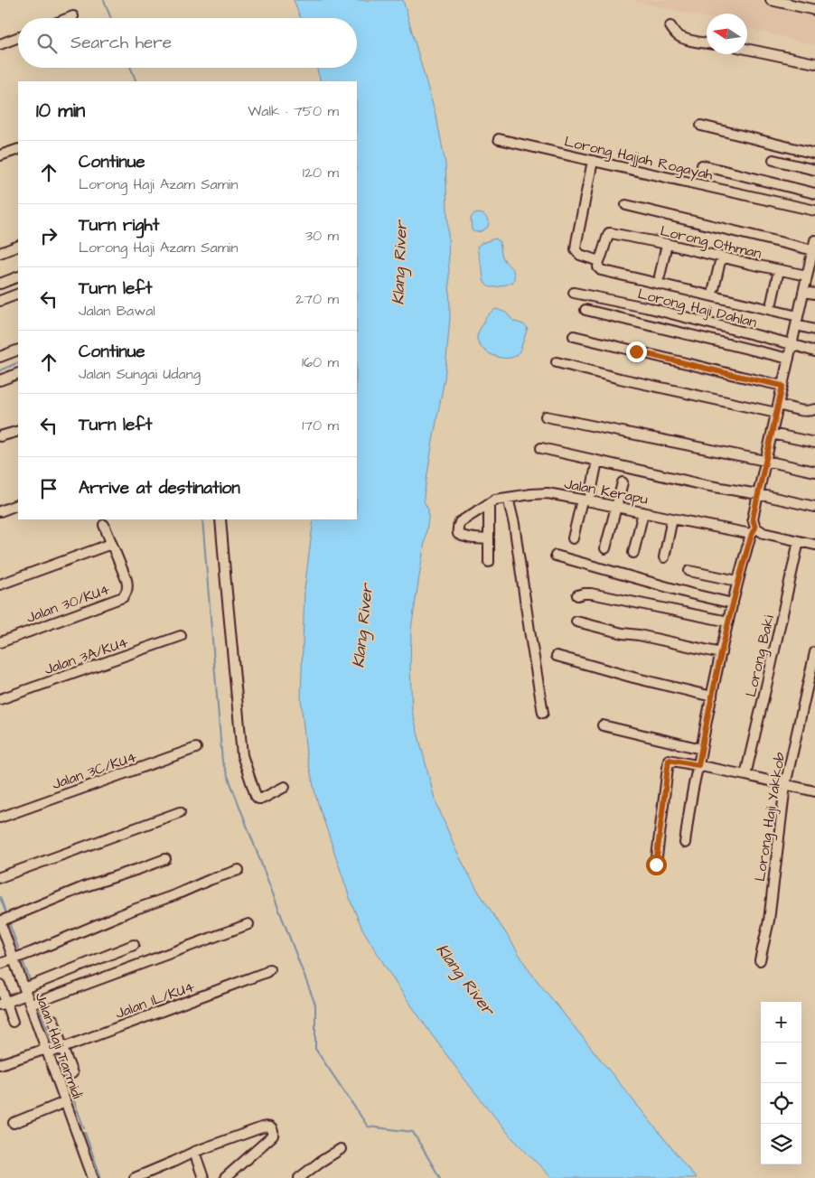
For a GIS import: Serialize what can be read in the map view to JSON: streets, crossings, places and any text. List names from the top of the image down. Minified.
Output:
{"streets":{"street":["Lorong Hajjah Rogayah","Lorong Othman","Lorong Haji Dahlan","Jalan Kerapu","Jalan 30/KU4","Jalan 3A/KU4","Lorong Baki","Jalan 3C/KU4","Lorong Haji Yakkob","Jalan 1L/KU4","Jalan Haji Tarmidi"]},"crossings":[["Jalan Kerapu","Lorong Baki"],["Jalan 1L/KU4","Jalan Haji Tarmidi"]],"water":["Klang River"],"north":"left","page":{"search":"Search here","heading":["10 min","Walk · 750 m"],"list":[["Continue","Lorong Haji Azam Samin","120 m"],["Turn right","Lorong Haji Azam Samin","30 m"],["Turn left","Jalan Bawal","270 m"],["Continue","Jalan Sungai Udang","160 m"],["Turn left","170 m"],"Arrive at destination"],"map_buttons":["+","−"]}}
